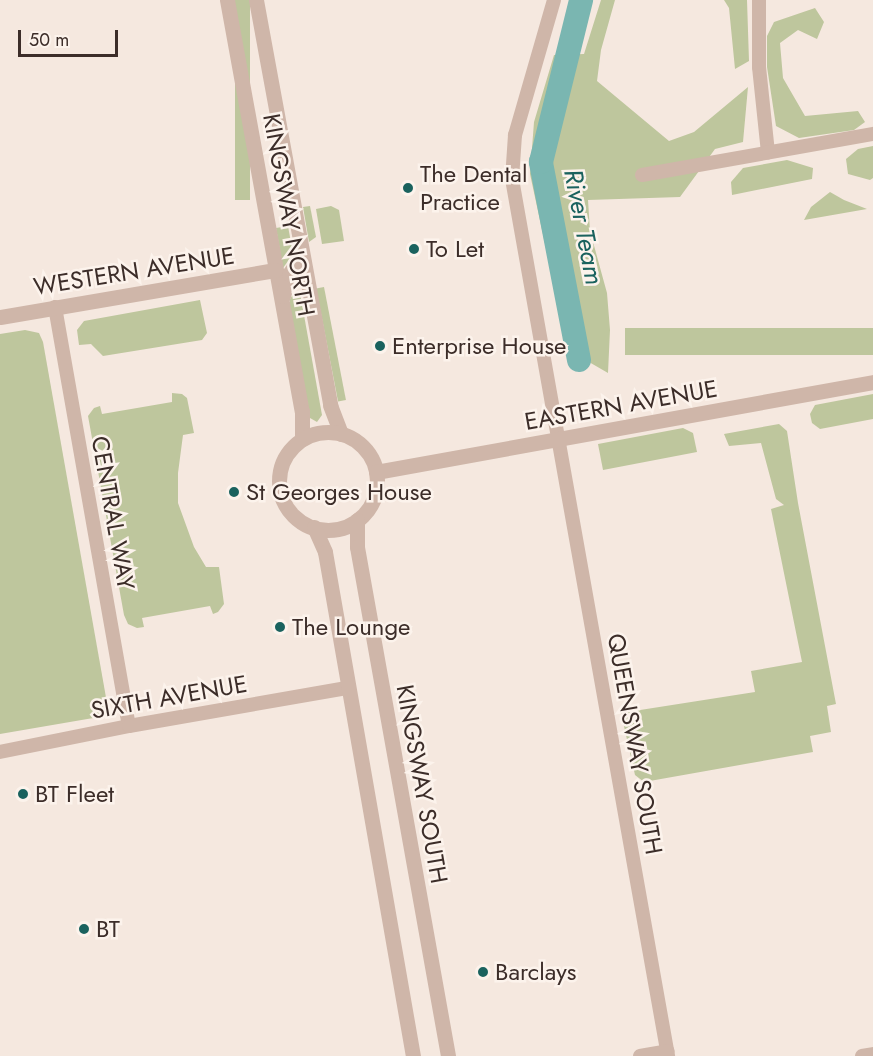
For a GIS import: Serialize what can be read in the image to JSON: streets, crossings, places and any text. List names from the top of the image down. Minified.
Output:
{"streets":{"street":["KINGSWAY NORTH","WESTERN AVENUE","EASTERN AVENUE","CENTRAL WAY","SIXTH AVENUE","QUEENSWAY SOUTH","KINGSWAY SOUTH"]},"crossings":[["KINGSWAY NORTH","WESTERN AVENUE"],["KINGSWAY NORTH","EASTERN AVENUE"],["KINGSWAY NORTH","KINGSWAY SOUTH"],["WESTERN AVENUE","CENTRAL WAY"],["EASTERN AVENUE","QUEENSWAY SOUTH"],["EASTERN AVENUE","KINGSWAY SOUTH"],["CENTRAL WAY","SIXTH AVENUE"]],"water":["River Team"],"places":["The Dental Practice","To Let","Enterprise House","St Georges House","The Lounge","BT Fleet","BT","Barclays"],"scale_bar":"50 m"}
